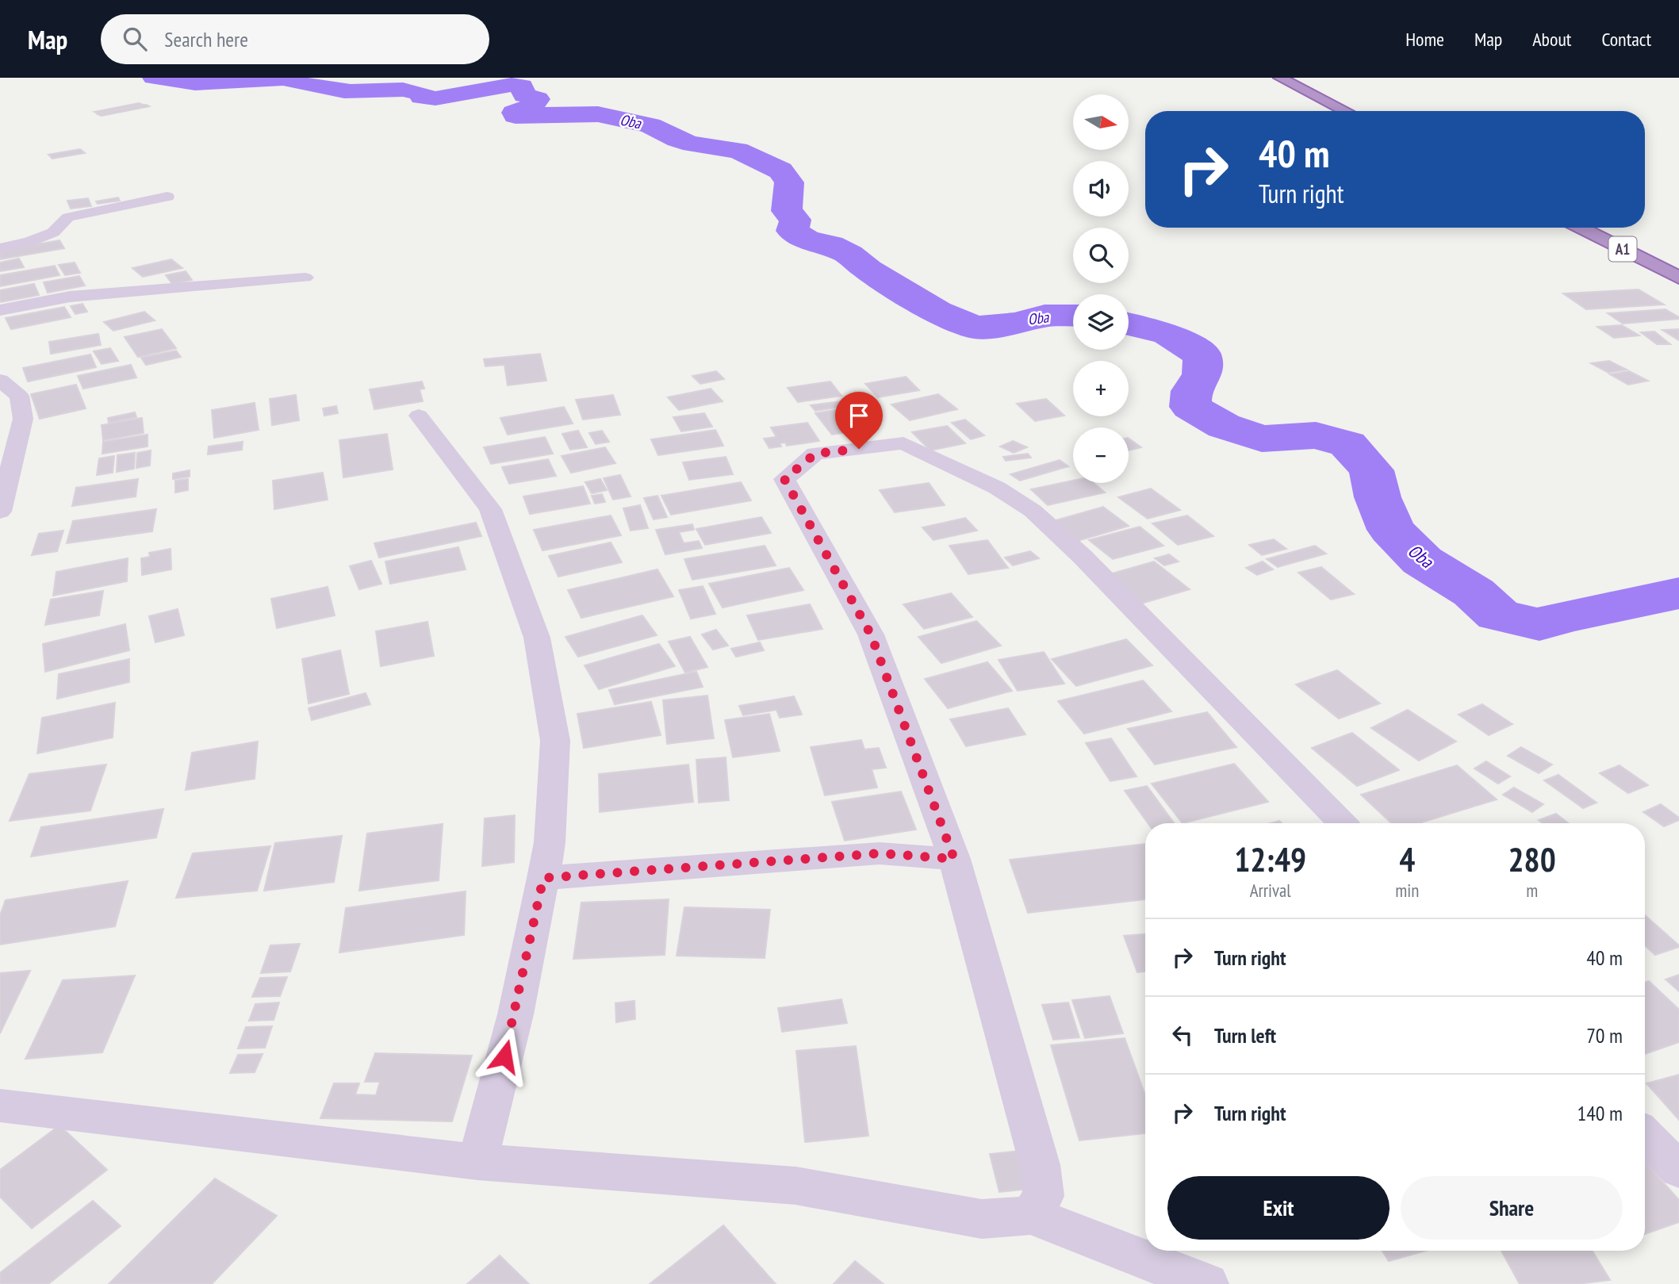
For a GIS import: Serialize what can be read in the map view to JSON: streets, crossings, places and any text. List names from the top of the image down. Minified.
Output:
{"streets":{"highway":["A1"]},"water":["Oba"],"north":"right","page":{"header":"Map","search":"Search here","nav":["Home","Map","About","Contact"],"map_buttons":["+","−"],"turn":["40 m","Turn right"],"eta":["12:49","Arrival","4","min","280","m"],"list":[{"name":"Turn right","value":"40 m"},{"name":"Turn left","value":"70 m"},{"name":"Turn right","value":"140 m"}],"buttons":["Exit","Share"]}}
